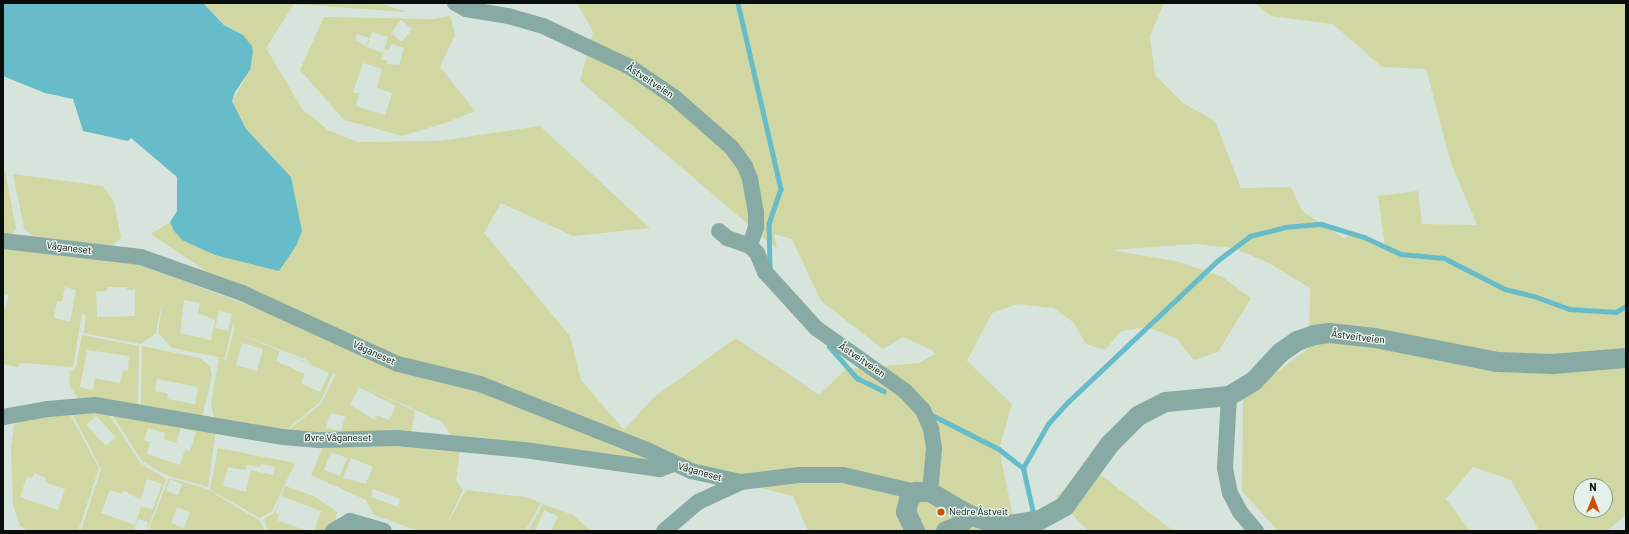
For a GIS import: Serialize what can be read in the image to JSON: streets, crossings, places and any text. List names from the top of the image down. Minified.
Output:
{"streets":{"street":["Åstveitveien","Våganeset","Øvre Våganeset"]},"crossings":[["Åstveitveien","Våganeset"],["Våganeset","Øvre Våganeset"]],"places":["Nedre Åstveit"],"north":"top"}
